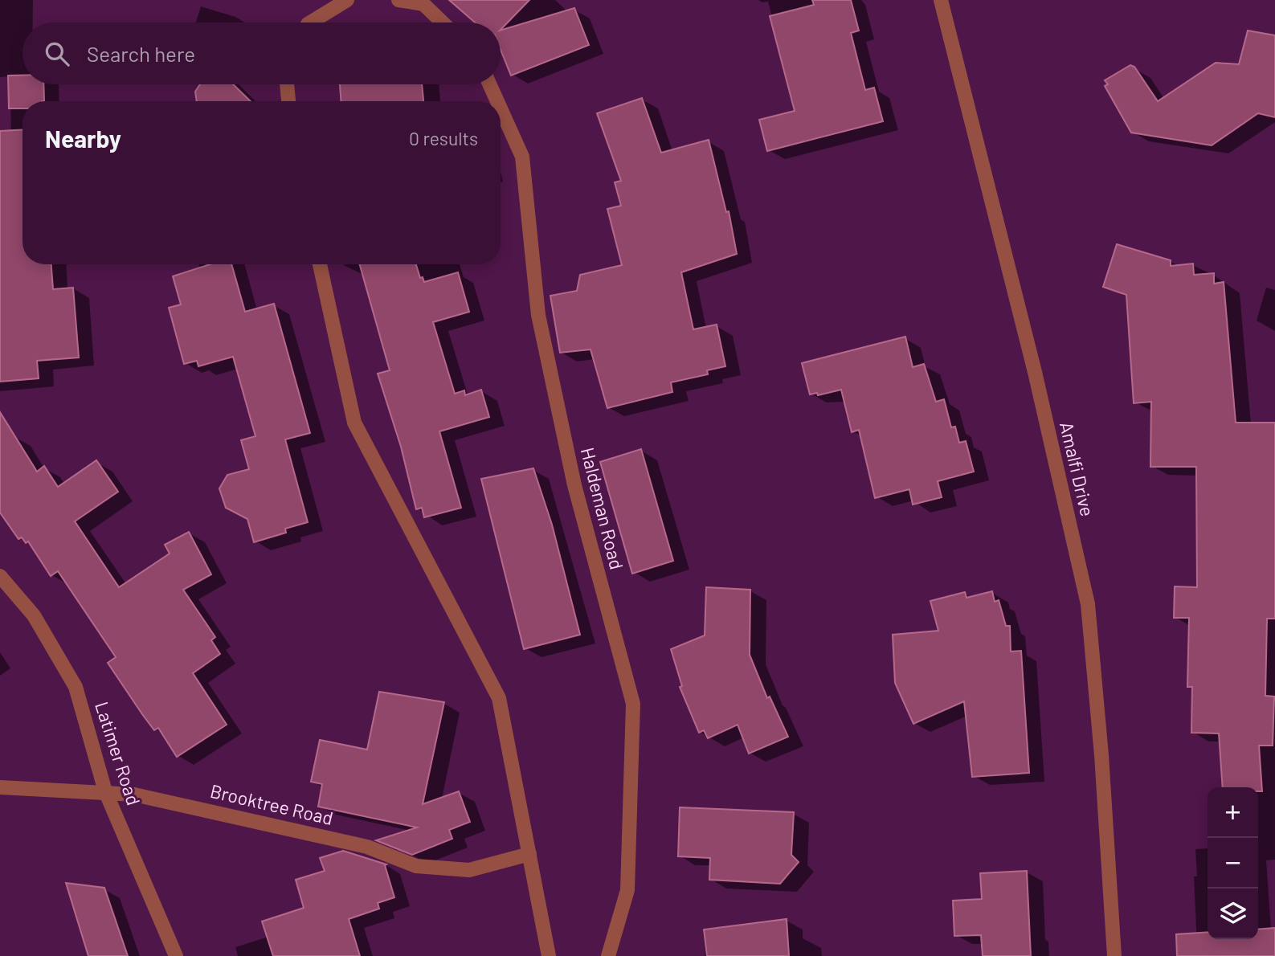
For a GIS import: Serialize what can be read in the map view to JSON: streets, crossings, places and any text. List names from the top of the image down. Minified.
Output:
{"streets":{"street":["Amalfi Drive","Haldeman Road","Latimer Road","Brooktree Road"]},"crossings":[["Latimer Road","Brooktree Road"]],"page":{"search":"Search here","heading":["Nearby","0 results"],"map_buttons":["+","−"]}}
